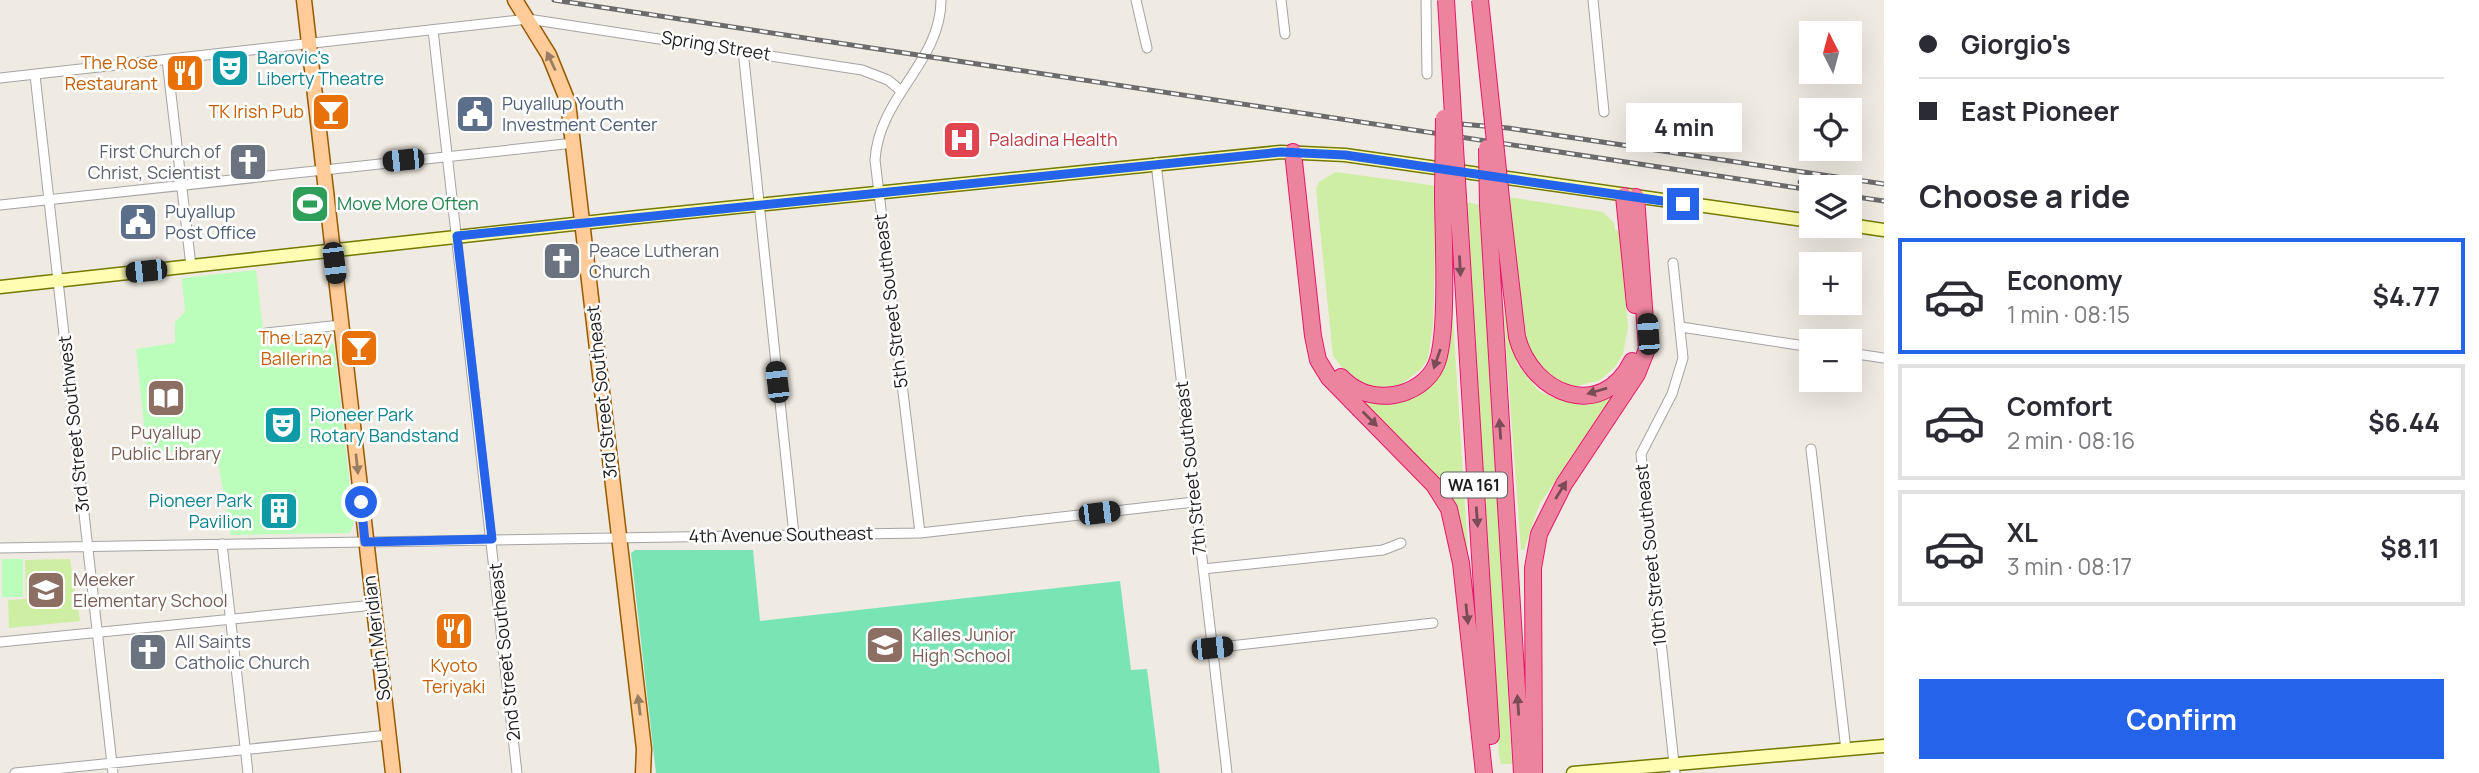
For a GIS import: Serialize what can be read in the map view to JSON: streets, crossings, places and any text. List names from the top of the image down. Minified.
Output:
{"streets":{"highway":["WA 161"],"main road":["3rd Street Southeast","South Meridian"],"street":["Spring Street","5th Street Southeast","3rd Street Southwest","7th Street Southeast","4th Avenue Southeast","10th Street Southeast","2nd Street Southeast"]},"crossings":[["Spring Street","5th Street Southeast"],["Spring Street","3rd Street Southeast"],["Spring Street","3rd Street Southwest"],["Spring Street","South Meridian"],["Spring Street","2nd Street Southeast"],["5th Street Southeast","4th Avenue Southeast"],["3rd Street Southeast","4th Avenue Southeast"],["3rd Street Southwest","4th Avenue Southeast"],["7th Street Southeast","4th Avenue Southeast"],["4th Avenue Southeast","South Meridian"],["4th Avenue Southeast","2nd Street Southeast"]],"one_way":["3rd Street Southeast"],"places":{"theatre":["Barovic's Liberty Theatre","Pioneer Park Rotary Bandstand"],"restaurant":["The Rose Restaurant","Kyoto Teriyaki"],"bar":["TK Irish Pub","The Lazy Ballerina"],"public building":["Puyallup Youth Investment Center","Puyallup Post Office"],"hospital":["Paladina Health"],"church":["First Church of Christ, Scientist","Peace Lutheran Church","All Saints Catholic Church"],"sports":["Move More Often"],"library":["Puyallup Public Library"],"building":["Pioneer Park Pavilion"],"school or university":["Meeker Elementary School","Kalles Junior High School"]},"north":"top","page":{"banner":["Giorgio's","East Pioneer"],"map_buttons":["+","−"],"bubble":"4 min","heading":"Choose a ride","list":[{"name":"Economy","note":"1 min · 08:15","value":"$4.77"},{"name":"Comfort","note":"2 min · 08:16","value":"$6.44"},{"name":"XL","note":"3 min · 08:17","value":"$8.11"}],"buttons":"Confirm"}}
